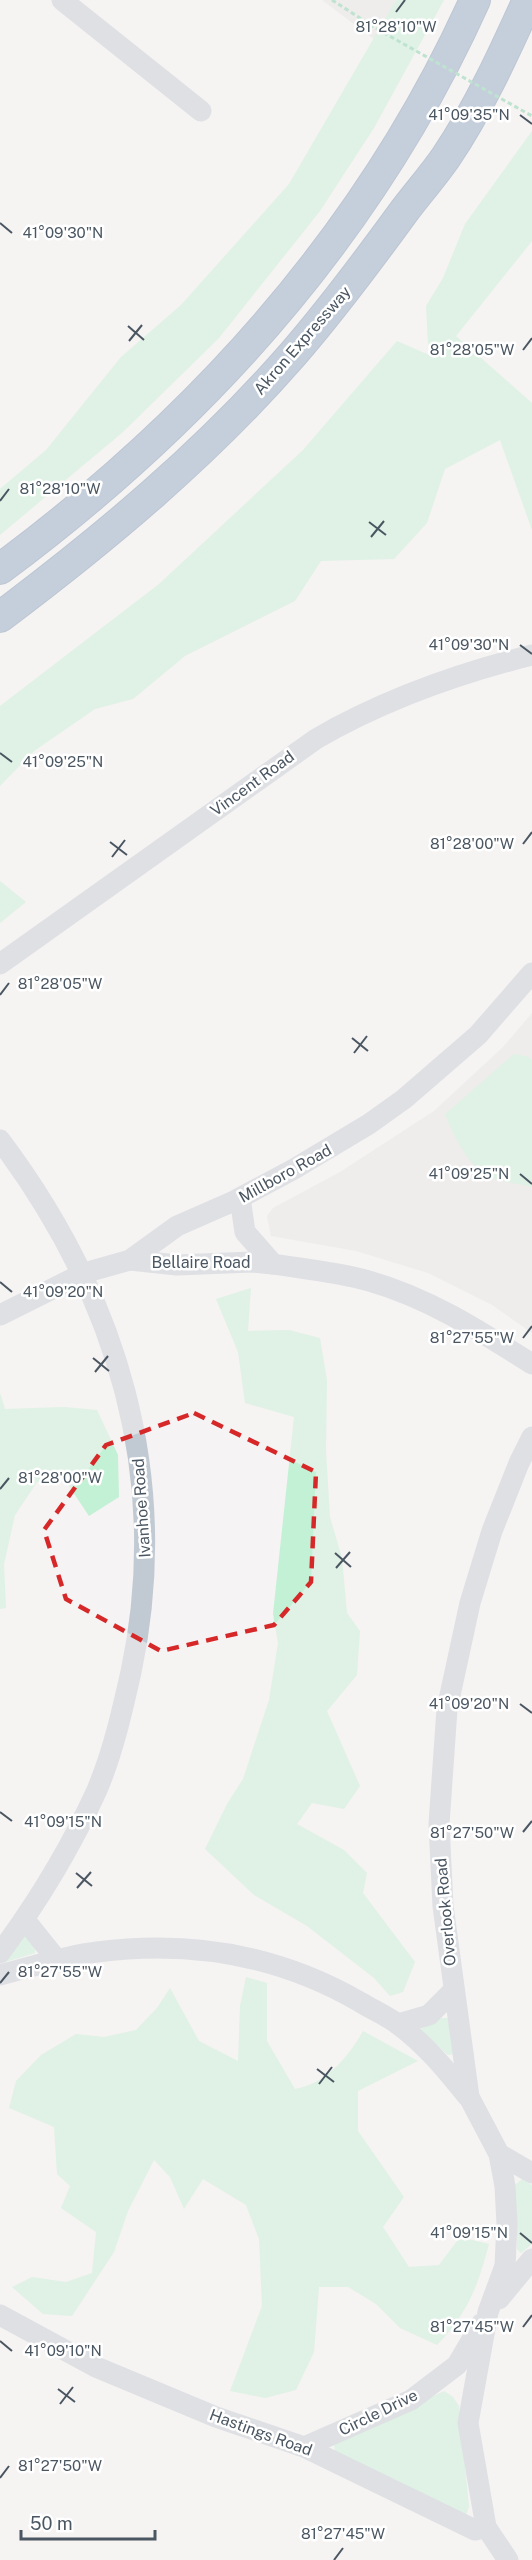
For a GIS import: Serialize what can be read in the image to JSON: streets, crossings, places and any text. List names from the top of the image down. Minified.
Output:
{"streets":{"highway":["Akron Expressway"],"street":["Vincent Road","Millboro Road","Bellaire Road","Ivanhoe Road","Overlook Road","Circle Drive","Hastings Road"]},"crossings":[["Millboro Road","Bellaire Road"],["Millboro Road","Ivanhoe Road"],["Overlook Road","Circle Drive"],["Circle Drive","Hastings Road"]],"scale_bar":"50 m","coordinates":["81°28'10\"W","41°09'35\"N","41°09'30\"N","81°28'05\"W","41°09'25\"N","81°28'00\"W","41°09'20\"N","81°27'55\"W","41°09'15\"N","81°27'50\"W","81°27'45\"W","41°09'10\"N"]}
